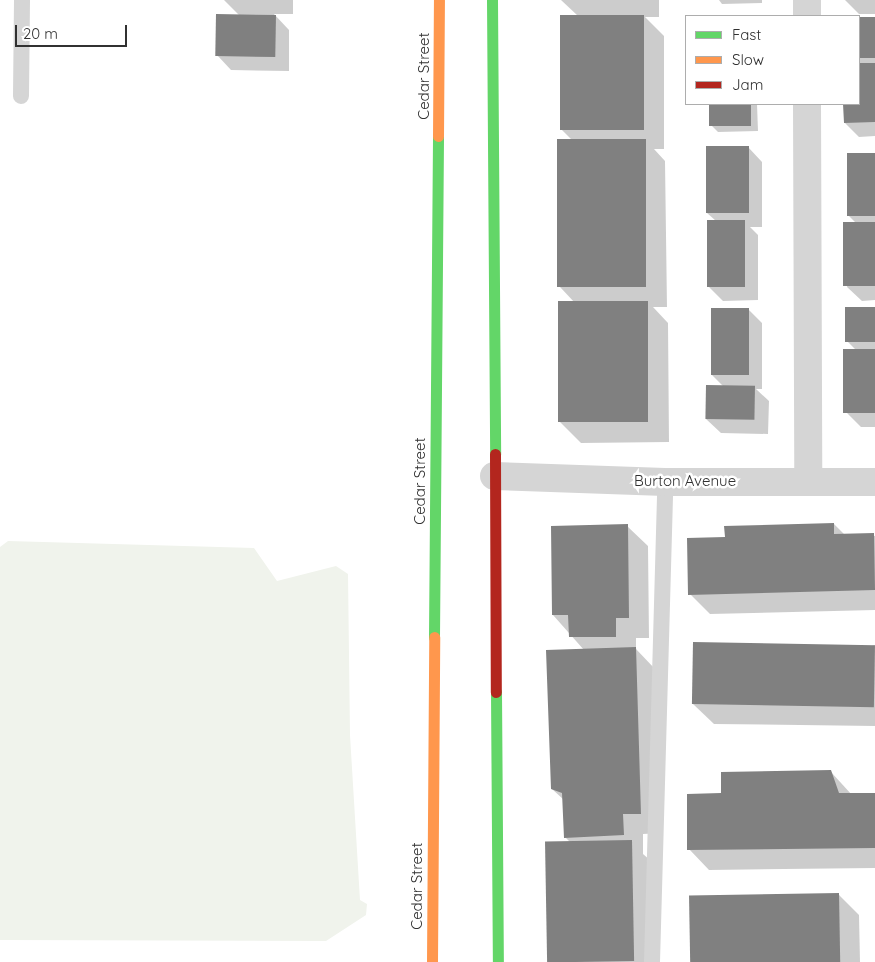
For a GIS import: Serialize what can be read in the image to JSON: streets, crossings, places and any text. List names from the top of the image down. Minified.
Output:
{"streets":{"main road":["Cedar Street"],"street":["Burton Avenue"]},"legend":["Fast","Slow","Jam"],"scale_bar":"20 m"}
